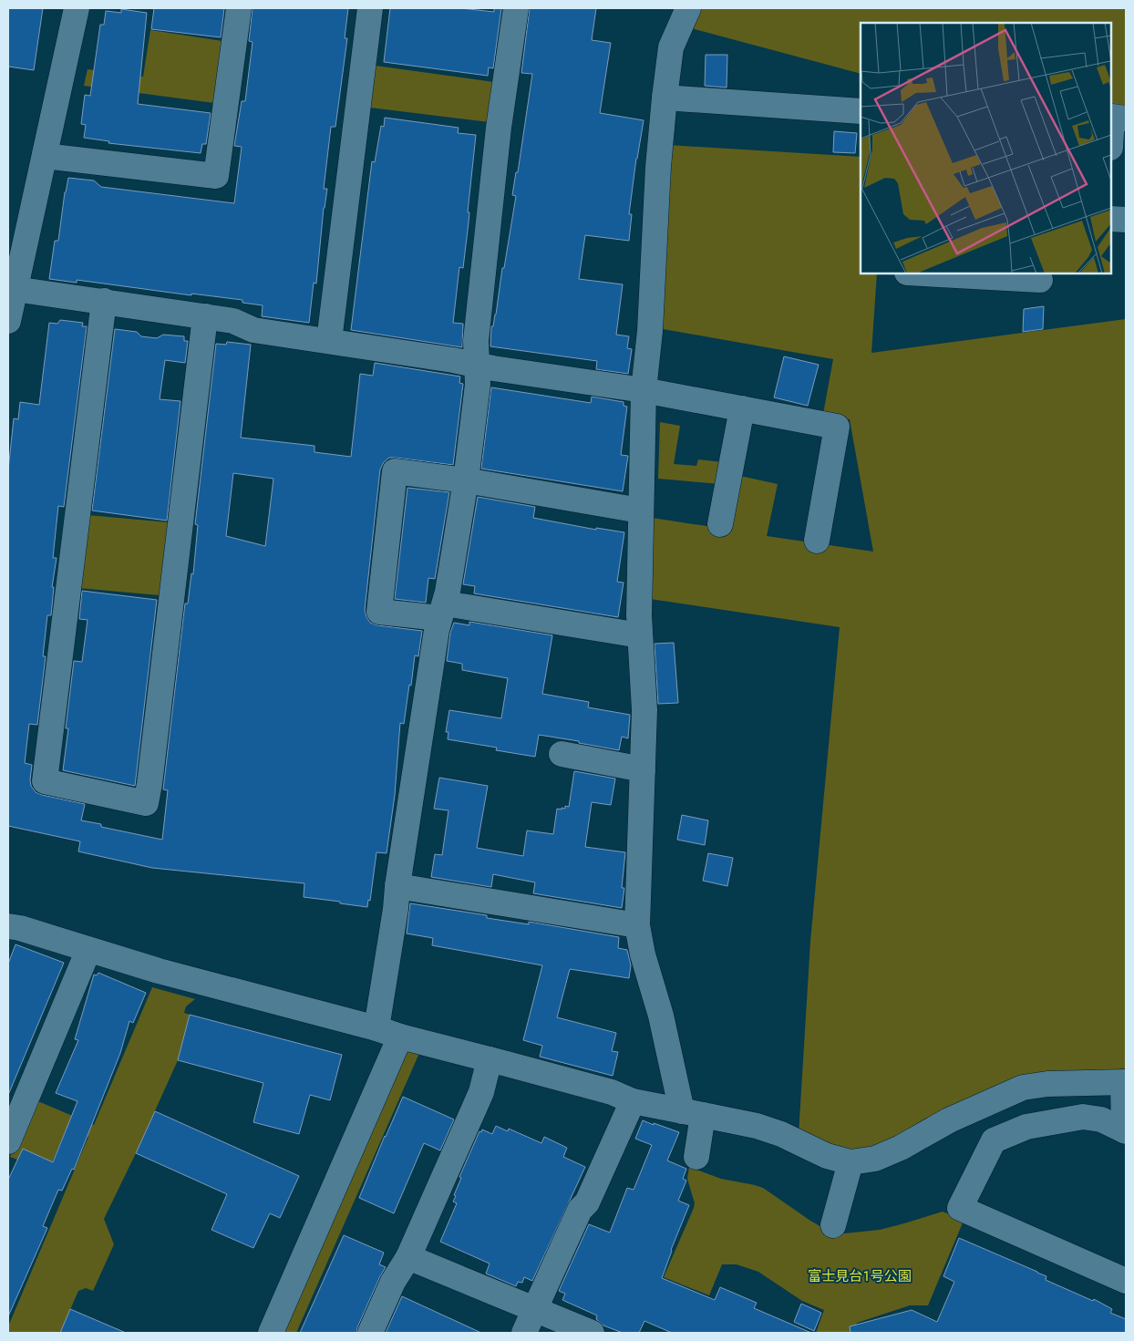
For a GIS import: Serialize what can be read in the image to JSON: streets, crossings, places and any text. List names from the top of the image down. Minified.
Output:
{"parks":["富士見台１号公園"]}
